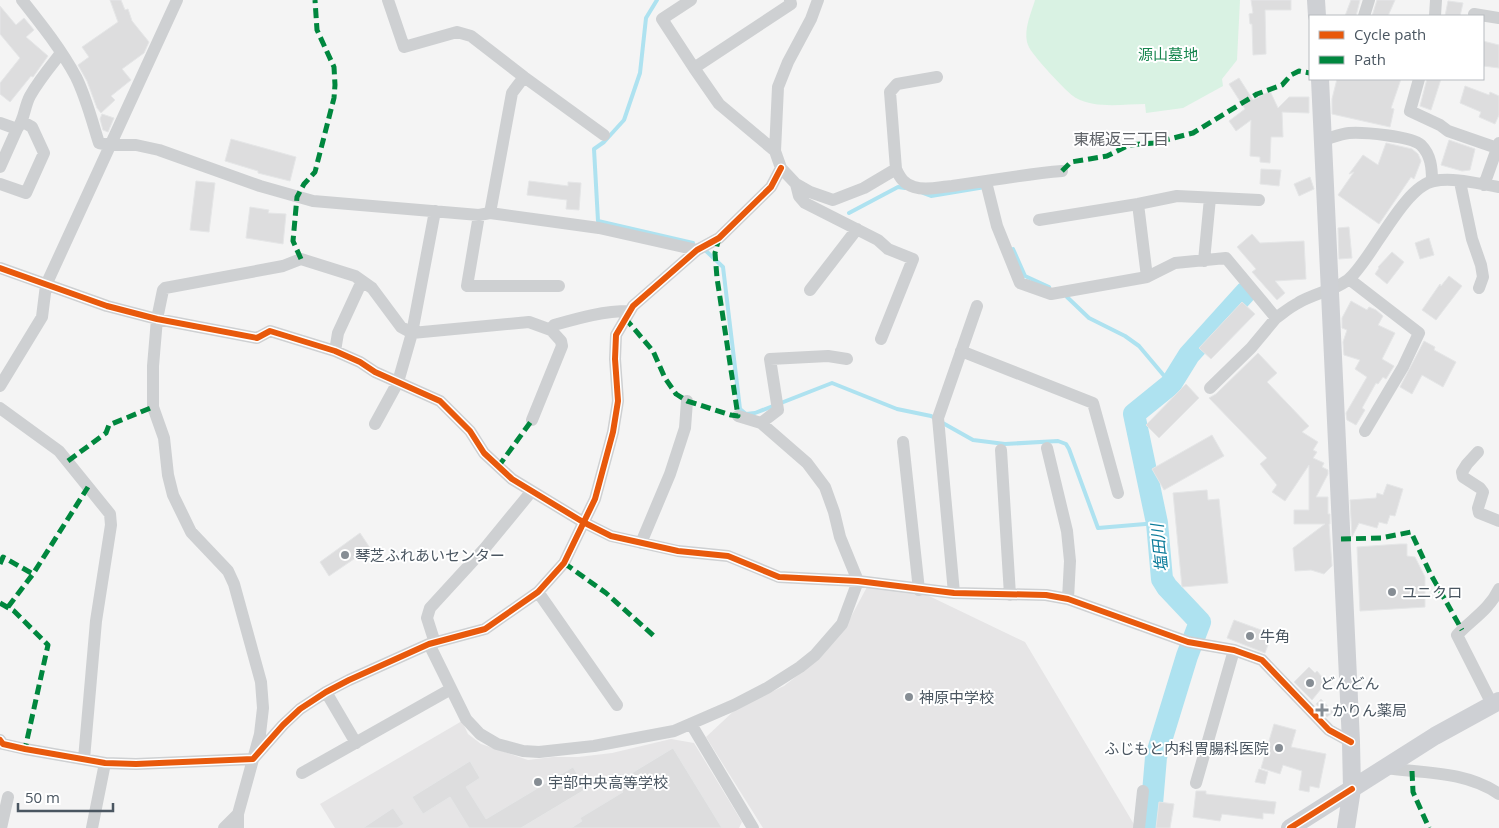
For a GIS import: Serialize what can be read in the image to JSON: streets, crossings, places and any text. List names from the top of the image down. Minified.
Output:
{"districts":["東梶返三丁目"],"water":["塩田川"],"parks":["源山墓地"],"places":{"other":["琴芝ふれあいセンター","ユニクロ","牛角","どんどん","神原中学校","ふじもと内科胃腸科医院","宇部中央高等学校"],"health":["かりん薬局"]},"legend":["Cycle path","Path"],"scale_bar":"50 m"}
